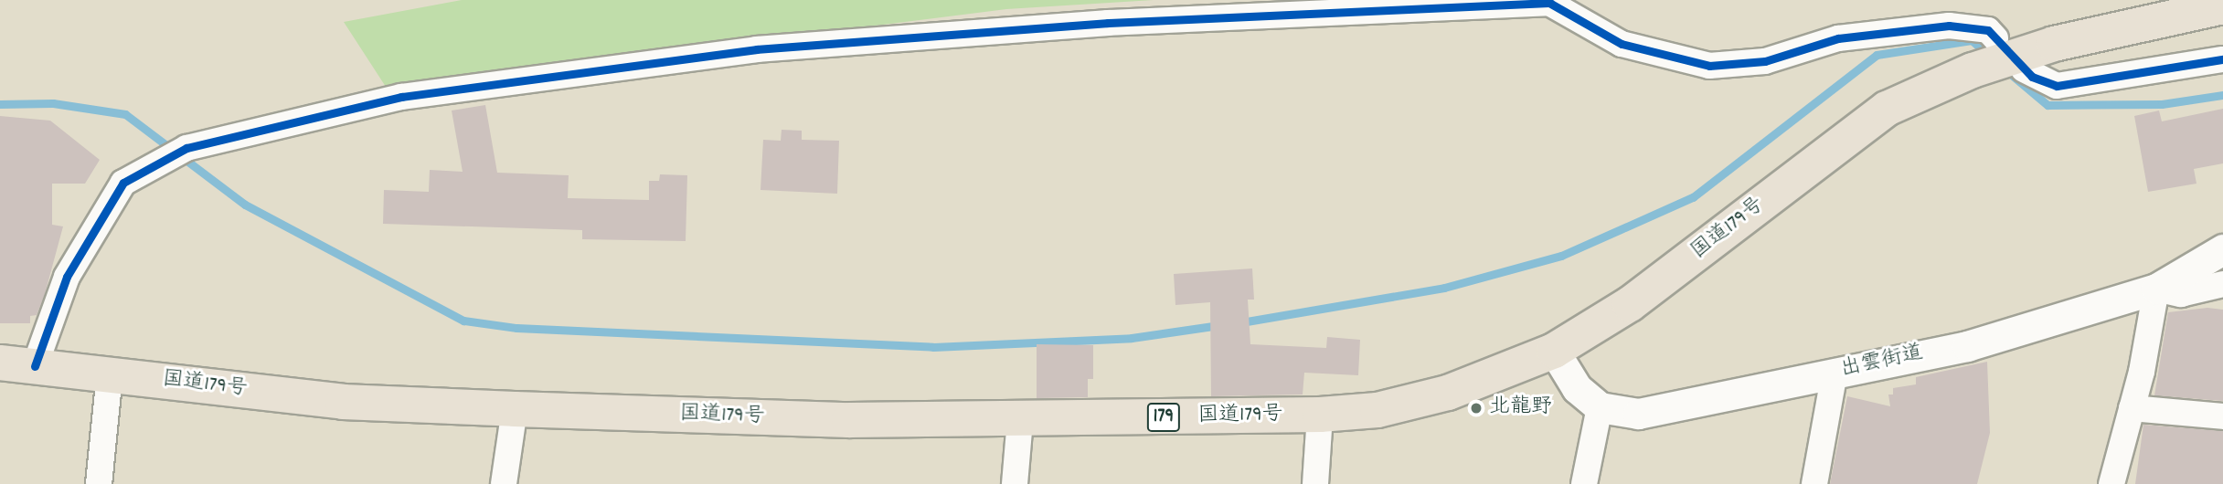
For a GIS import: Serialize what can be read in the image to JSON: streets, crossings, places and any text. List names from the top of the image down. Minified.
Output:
{"streets":{"highway":["国道179号","179"],"street":["出雲街道"]},"places":["北龍野"]}
